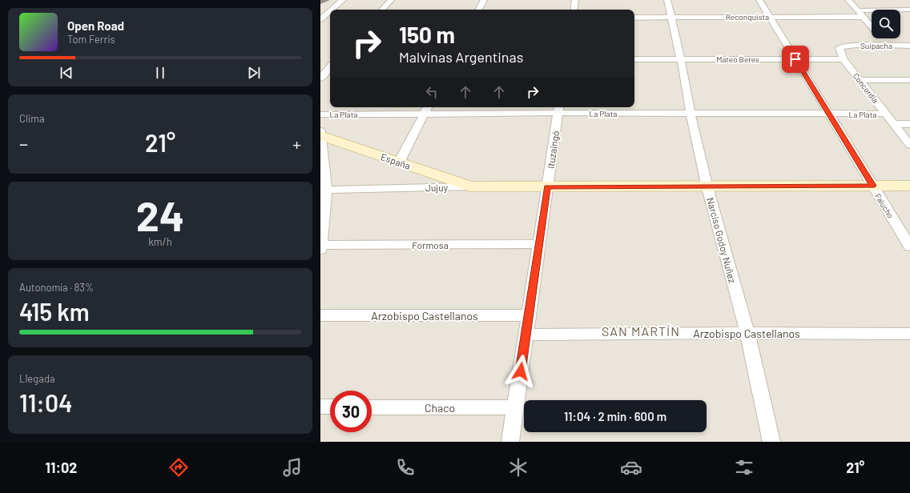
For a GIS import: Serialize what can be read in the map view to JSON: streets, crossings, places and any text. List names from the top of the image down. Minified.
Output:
{"streets":{"street":["Reconquista","Suipacha","Mateo Beres","Concordia","La Plata","Ituzaingó","España","Jujuy","Falucho","Narciso Godoy Nuñez","Formosa","Arzobispo Castellanos","Chaco"]},"crossings":[["Reconquista","Falucho"],["Reconquista","Narciso Godoy Nuñez"],["Suipacha","Mateo Beres"],["Suipacha","Concordia"],["Mateo Beres","Concordia"],["Mateo Beres","Falucho"],["Mateo Beres","Narciso Godoy Nuñez"],["Concordia","La Plata"],["La Plata","Ituzaingó"],["La Plata","Falucho"],["La Plata","Narciso Godoy Nuñez"],["Ituzaingó","Jujuy"],["Ituzaingó","Formosa"],["Ituzaingó","Arzobispo Castellanos"],["Ituzaingó","Chaco"],["España","Jujuy"],["Jujuy","Falucho"],["Jujuy","Narciso Godoy Nuñez"],["Narciso Godoy Nuñez","Arzobispo Castellanos"]],"districts":["SAN MARTÍN"],"page":{"turn":["150 m","Malvinas Argentinas"],"song":["Open Road","Tom Ferris"],"tile":["Clima",["24","km/h"],["Autonomía · 83%","415 km"],["Llegada","11:04"]],"heat":["−","21°","+"],"limit":"30","trip":"11:04 · 2 min · 600 m","tabs":["11:02","21°"]}}
